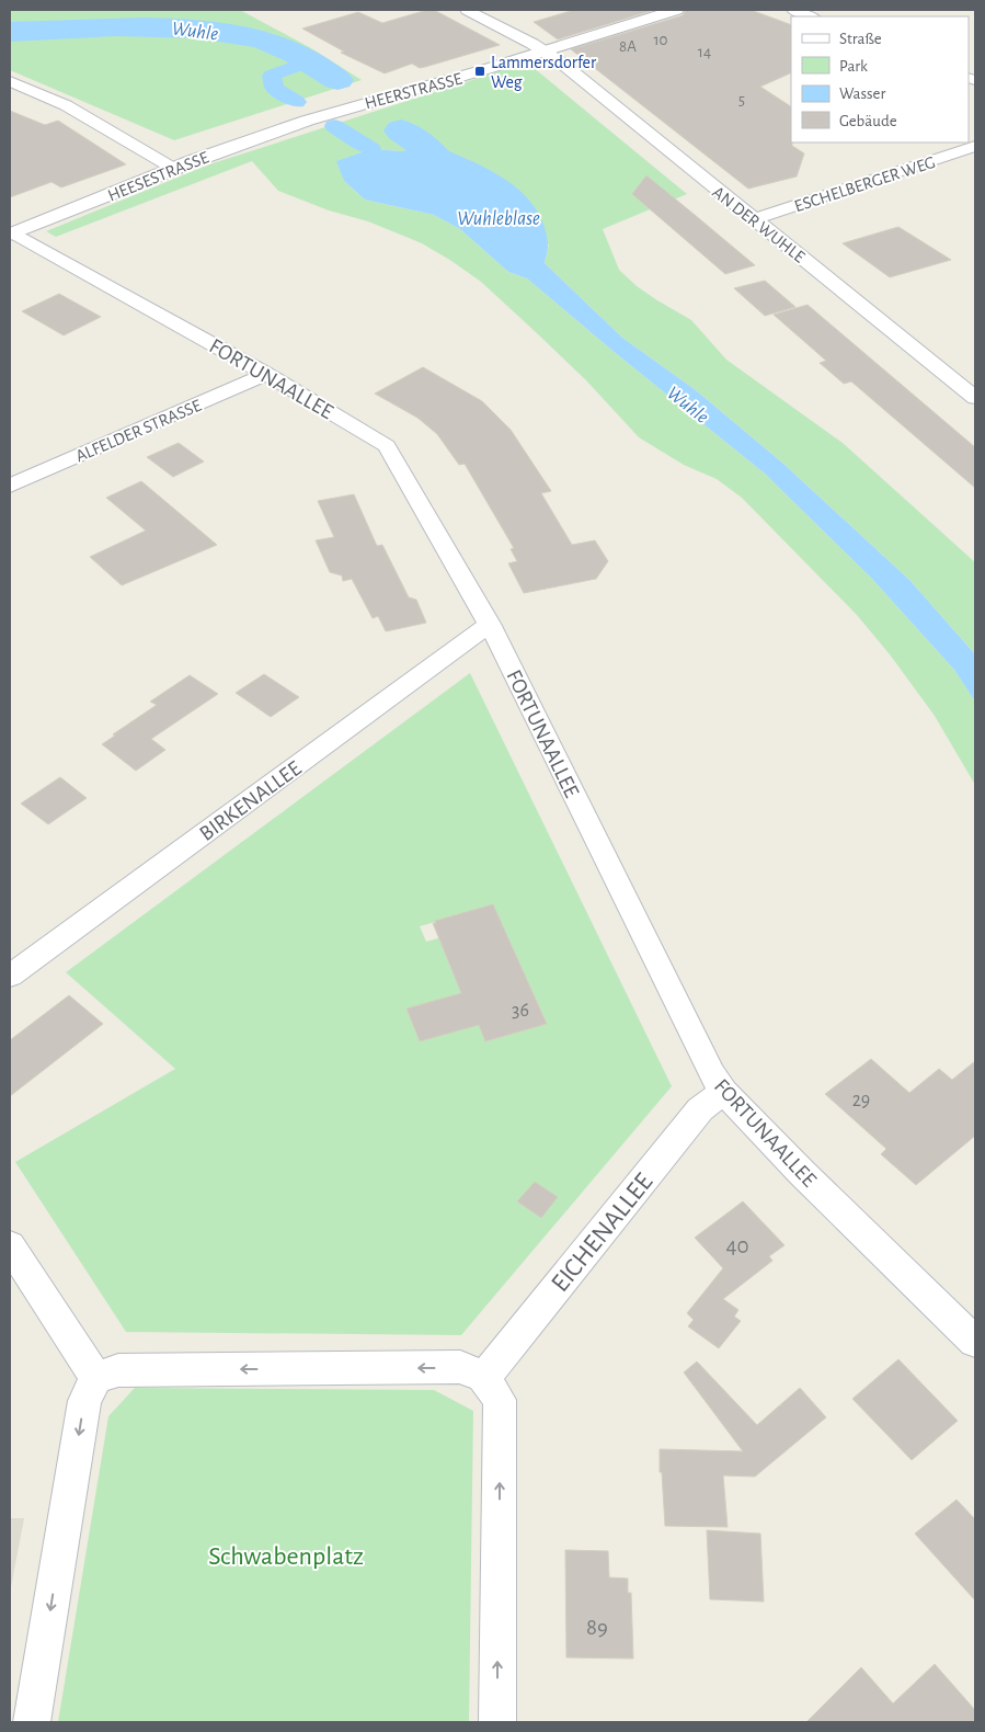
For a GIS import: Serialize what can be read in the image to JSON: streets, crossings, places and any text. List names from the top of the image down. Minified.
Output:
{"streets":{"street":["HEERSTRASSE","HEESESTRASSE","ESCHELBERGER WEG","AN DER WUHLE","FORTUNAALLEE","ALFELDER STRASSE","BIRKENALLEE","EICHENALLEE"]},"crossings":[["HEERSTRASSE","HEESESTRASSE"],["HEERSTRASSE","AN DER WUHLE"],["HEESESTRASSE","FORTUNAALLEE"],["ESCHELBERGER WEG","AN DER WUHLE"],["FORTUNAALLEE","ALFELDER STRASSE"],["FORTUNAALLEE","BIRKENALLEE"],["FORTUNAALLEE","EICHENALLEE"]],"water":["Wuhle","Wuhleblase"],"parks":["Schwabenplatz"],"places":{"transit":["Lammersdorfer Weg"]},"house_numbers":["10","8A","14","5","36","29","40","89"],"legend":["Straße","Park","Wasser","Gebäude"]}
